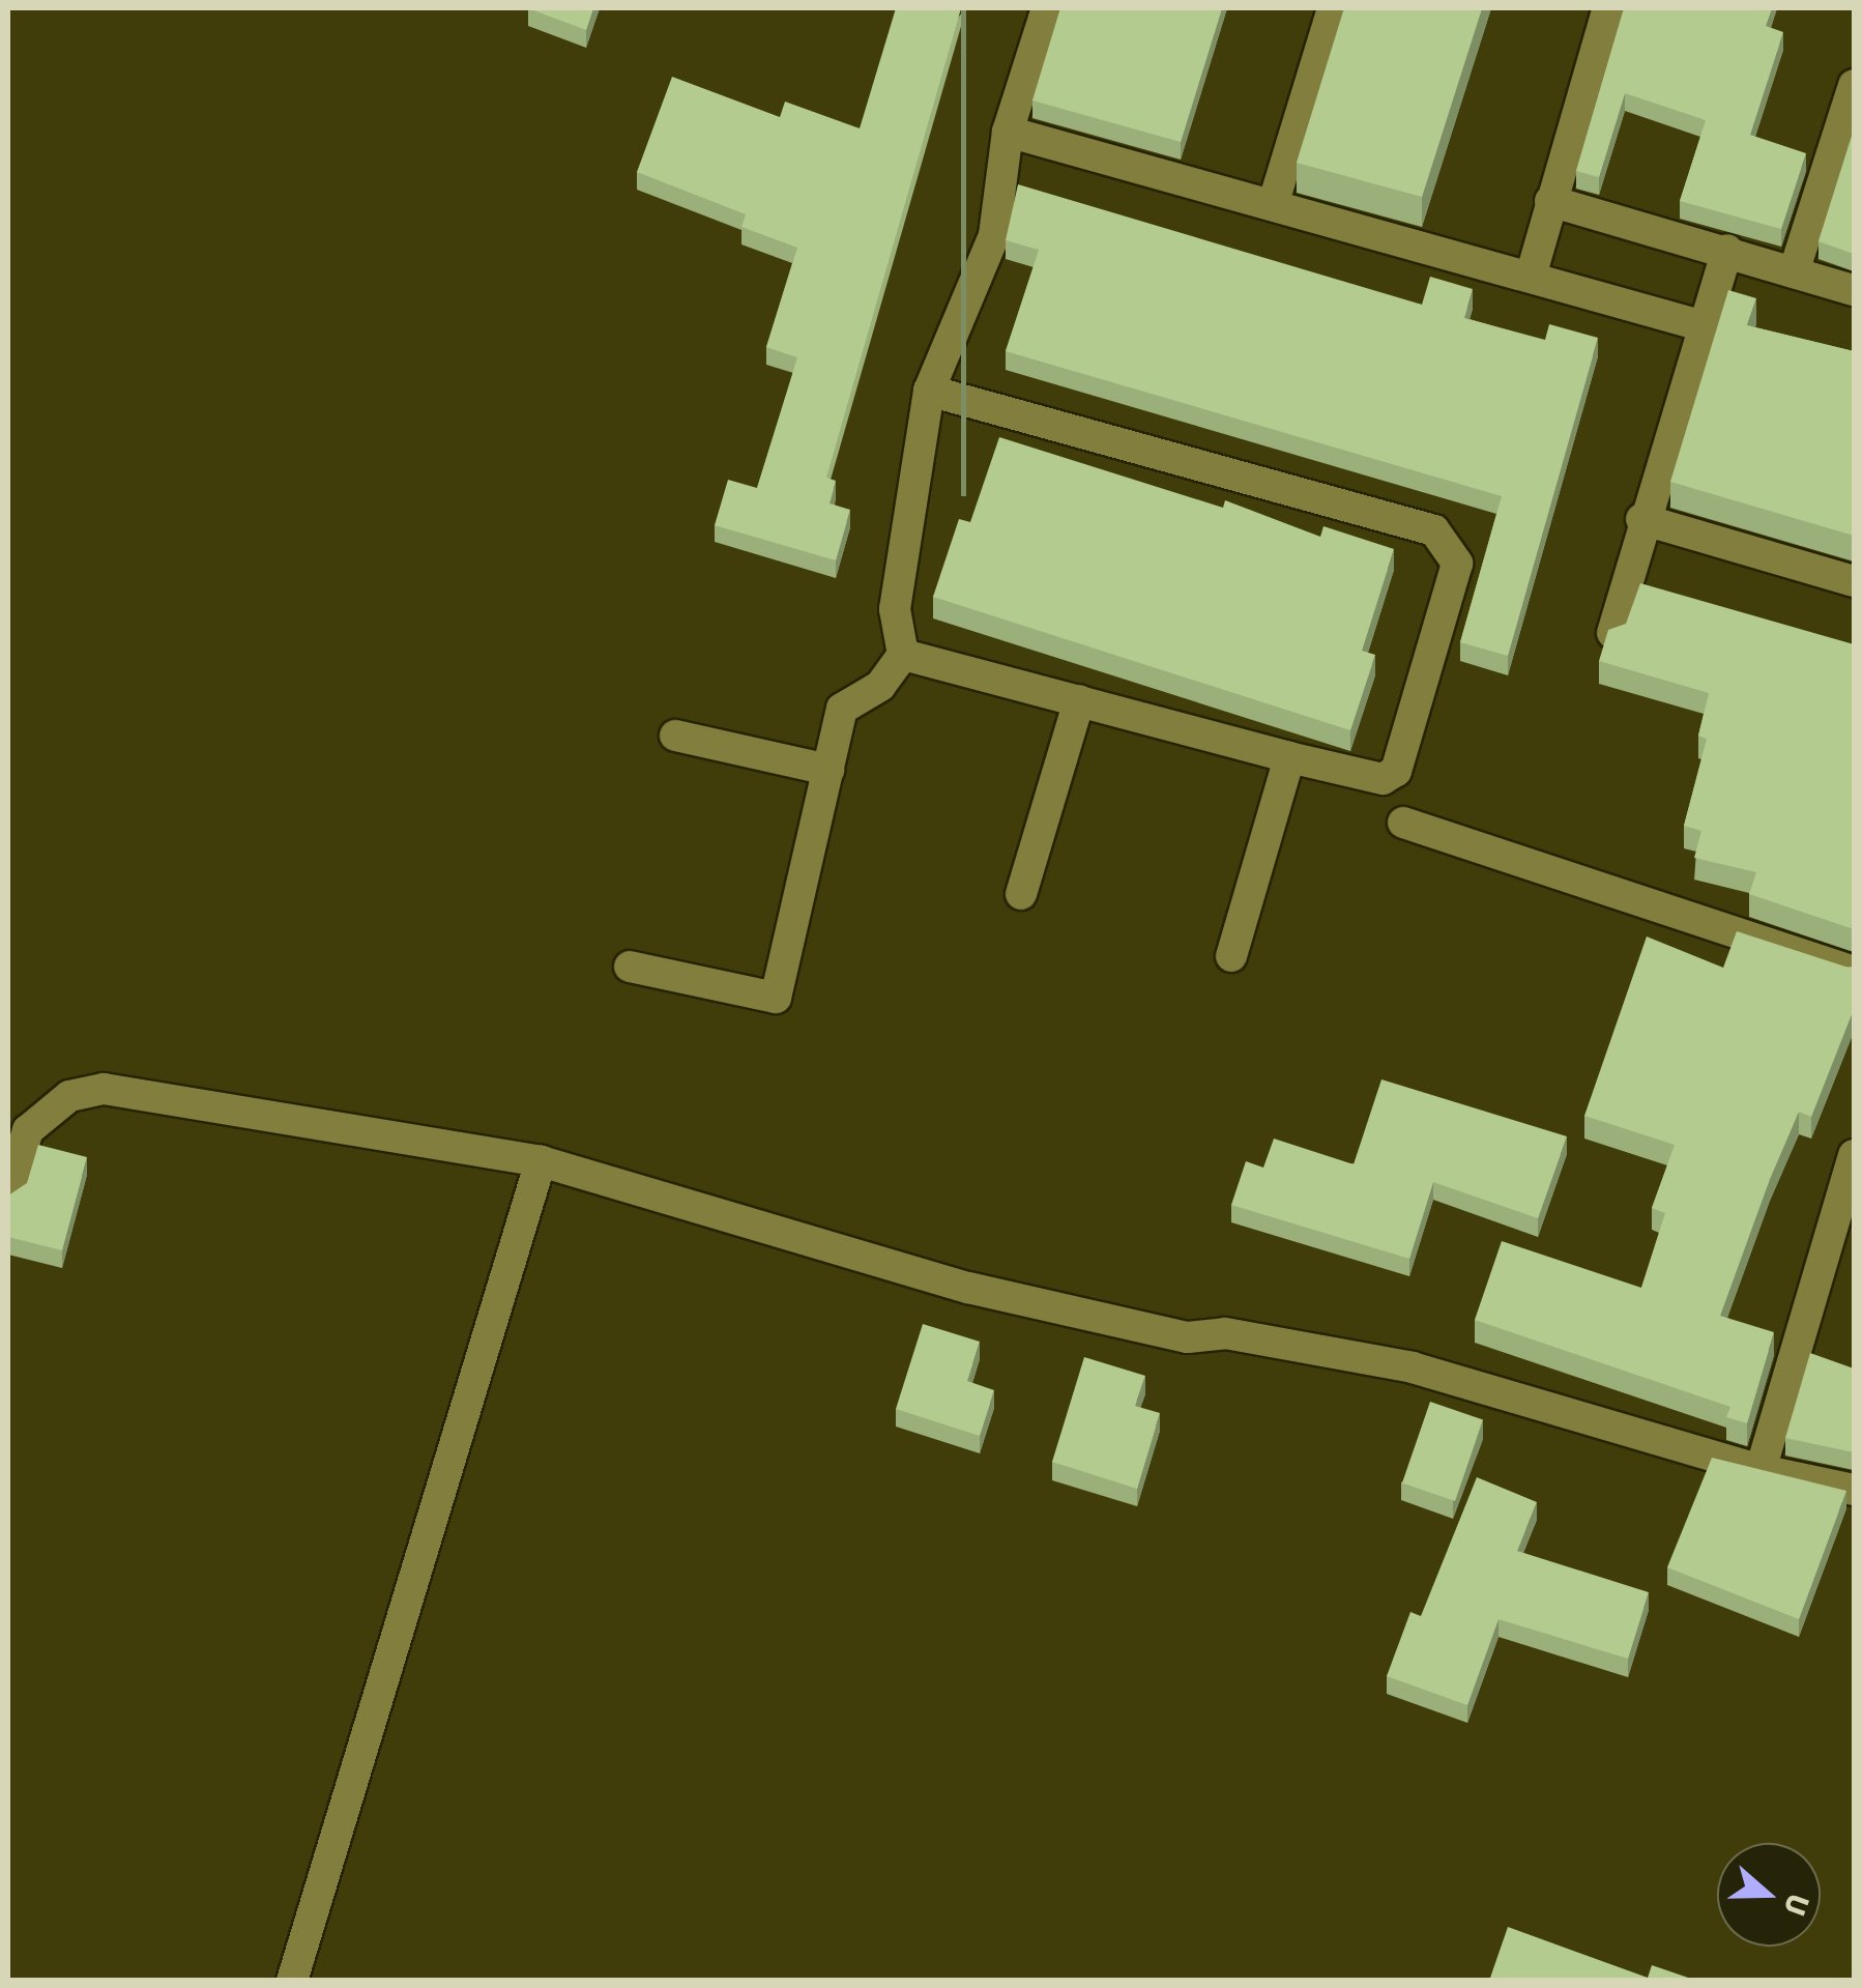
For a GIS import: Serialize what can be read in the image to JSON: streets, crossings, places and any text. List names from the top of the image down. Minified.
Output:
{"north":"right"}
